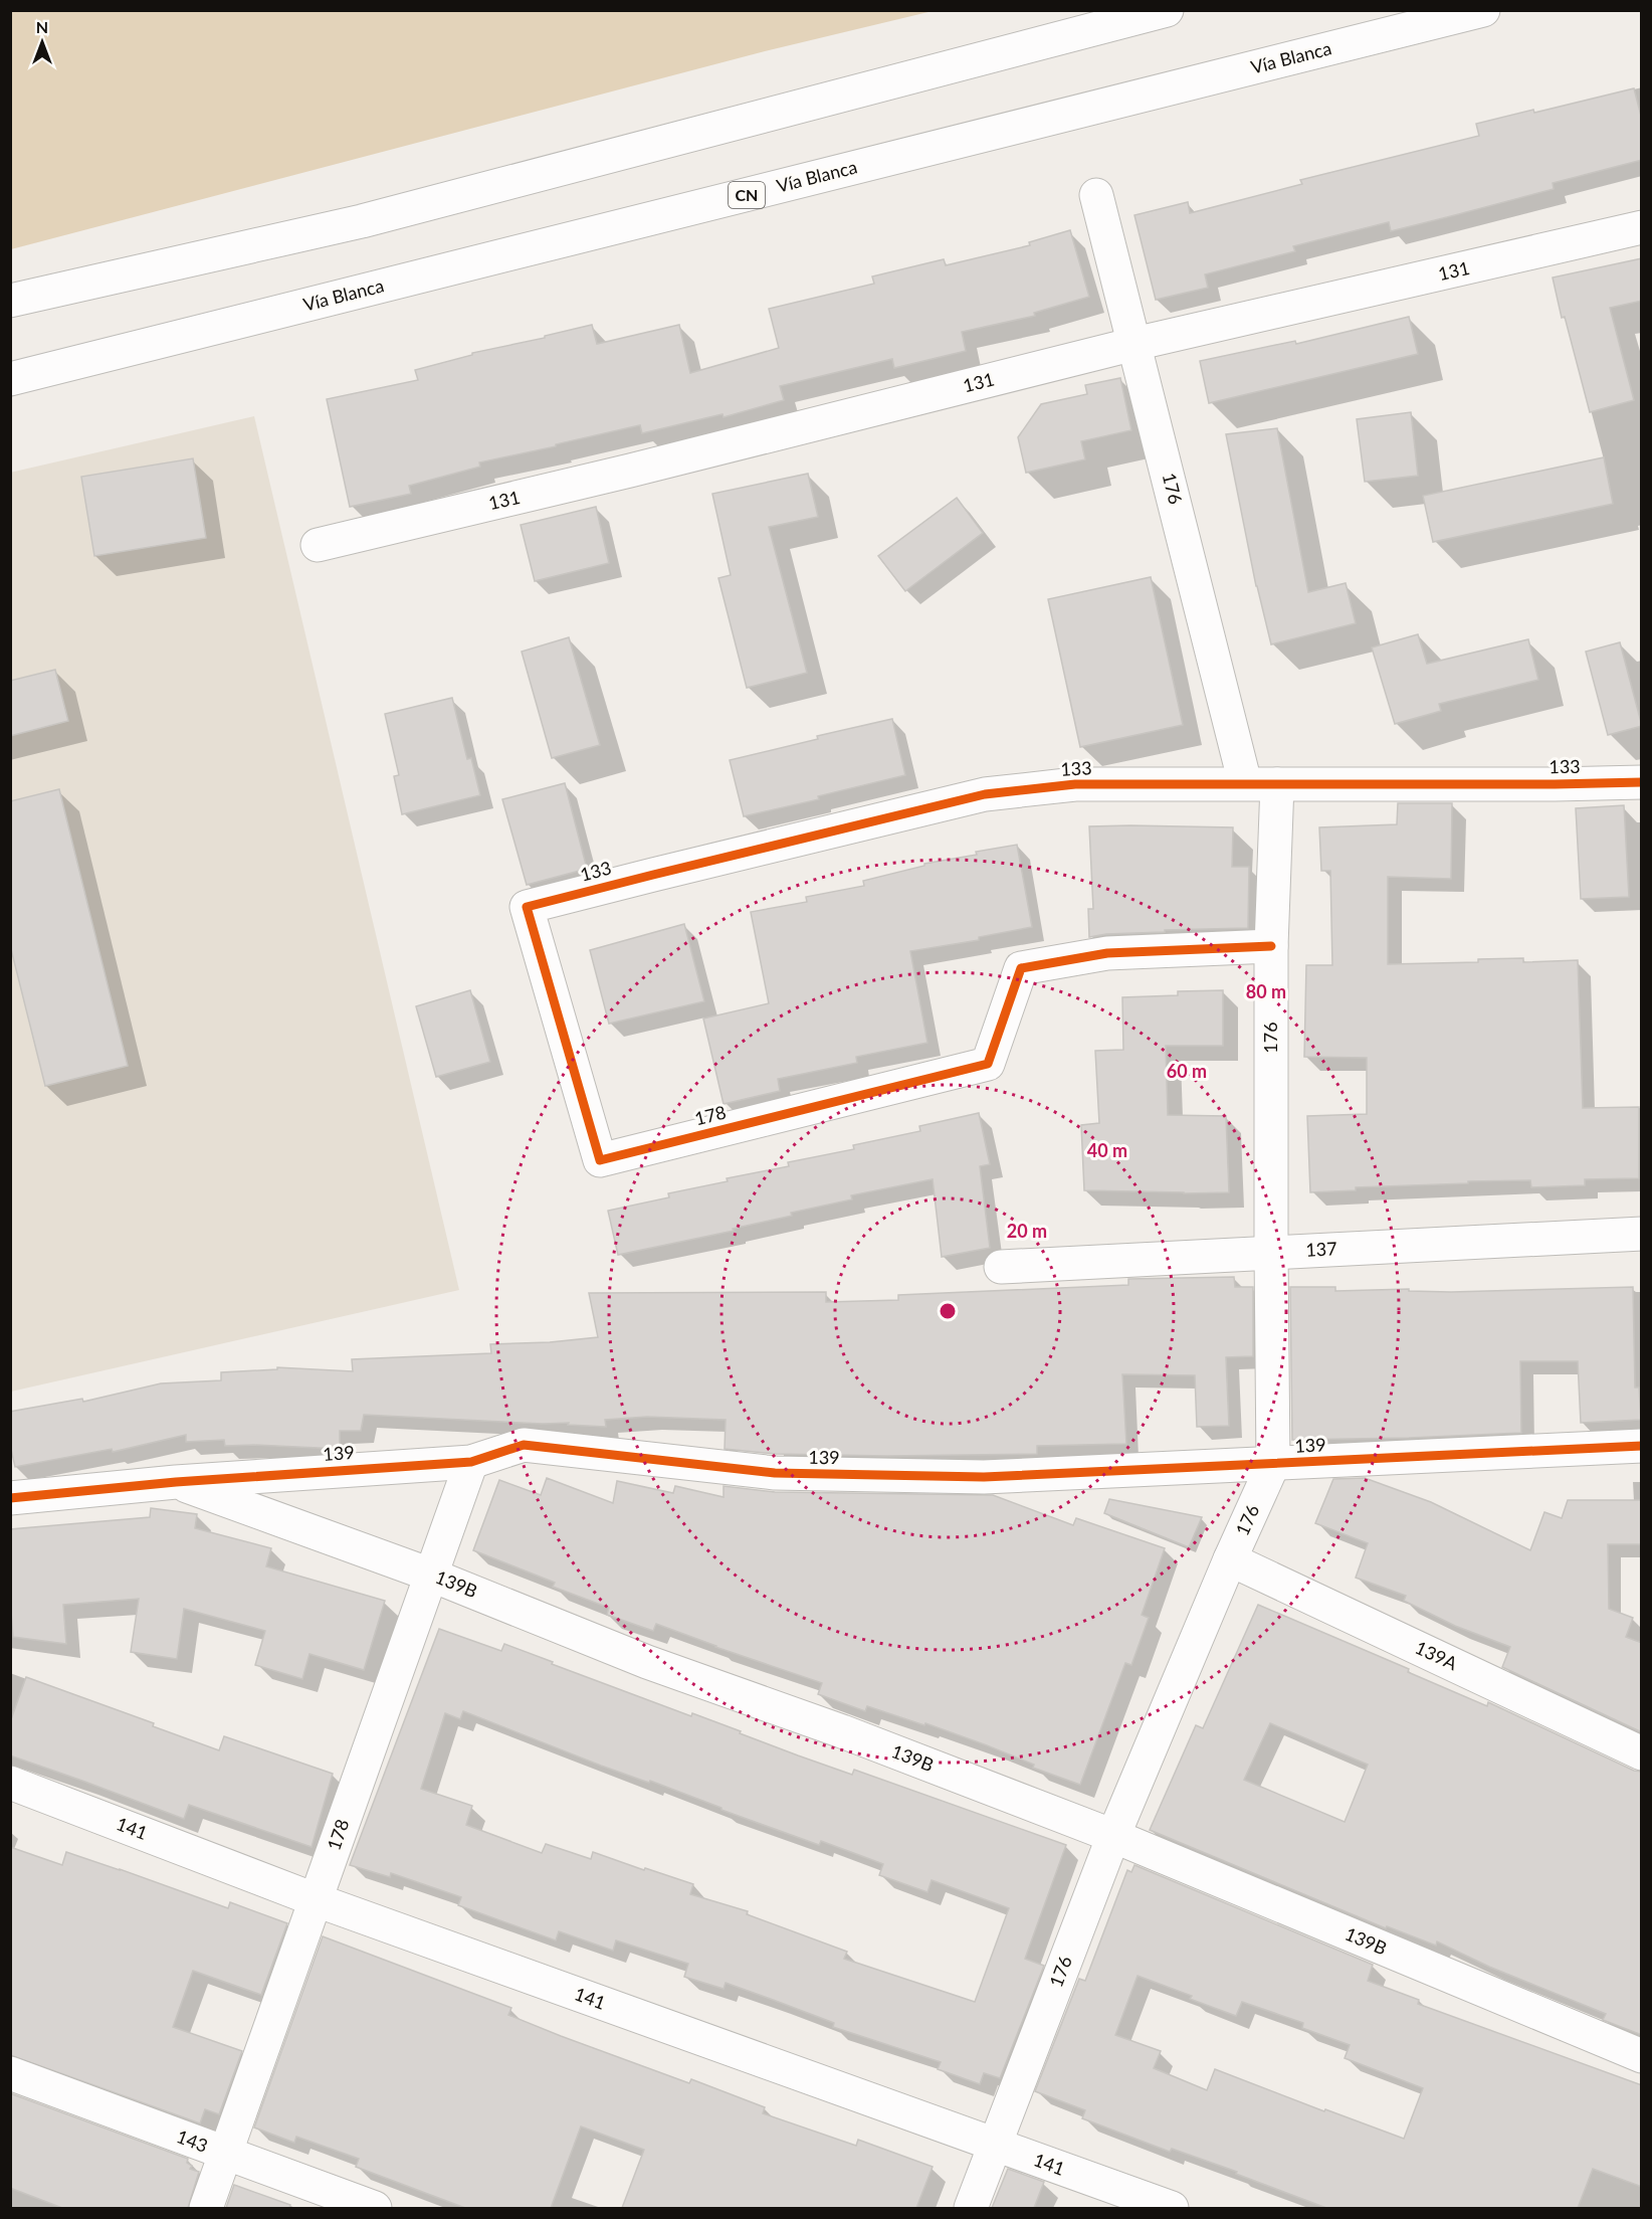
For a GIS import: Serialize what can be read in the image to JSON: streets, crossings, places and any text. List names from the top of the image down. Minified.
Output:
{"streets":{"main road":["Vía Blanca","CN","131","176","133","178","137","139","139B","139A","141","143"]},"crossings":[["131","176"],["176","133"],["176","178"],["176","137"],["176","139"],["176","139B"],["176","139A"],["176","141"],["133","178"],["178","139"],["178","139B"],["178","141"],["178","143"],["139","139B"]],"north":"top","rings":["80 m","60 m","40 m","20 m"]}
